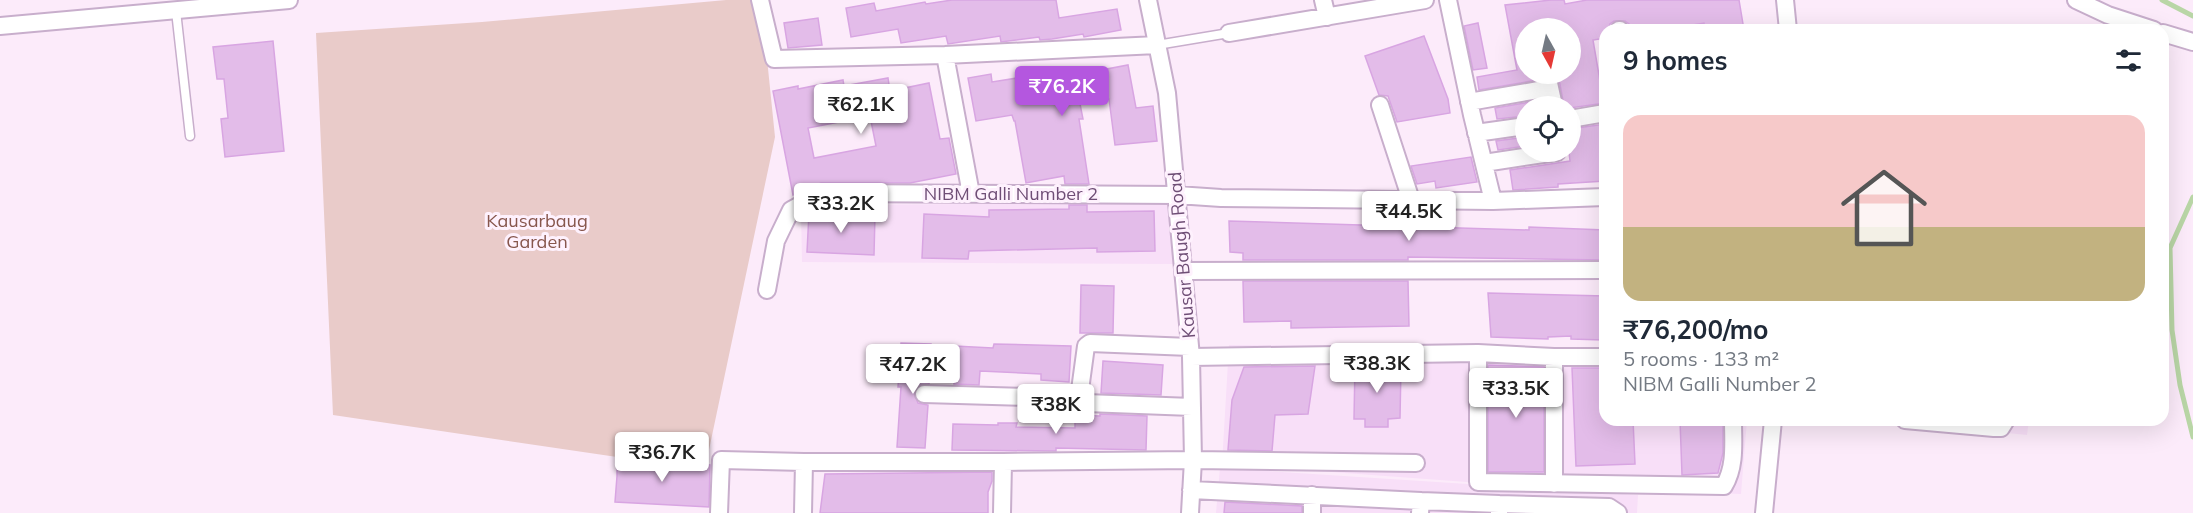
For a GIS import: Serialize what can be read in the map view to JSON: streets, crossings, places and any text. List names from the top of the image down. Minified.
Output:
{"streets":{"street":["NIBM Galli Number 2","Kausar Baugh Road"]},"crossings":[["NIBM Galli Number 2","Kausar Baugh Road"]],"parks":["Kausarbaug Garden"],"north":"bottom","page":{"heading":"9 homes","price":["₹76.2K","₹62.1K","₹33.2K","₹44.5K","₹38.3K","₹47.2K","₹33.5K","₹38K","₹36.7K"],"list":[{"name":"₹76,200/mo","note":"5 rooms · 133 m² · NIBM Galli Number 2"}]}}
